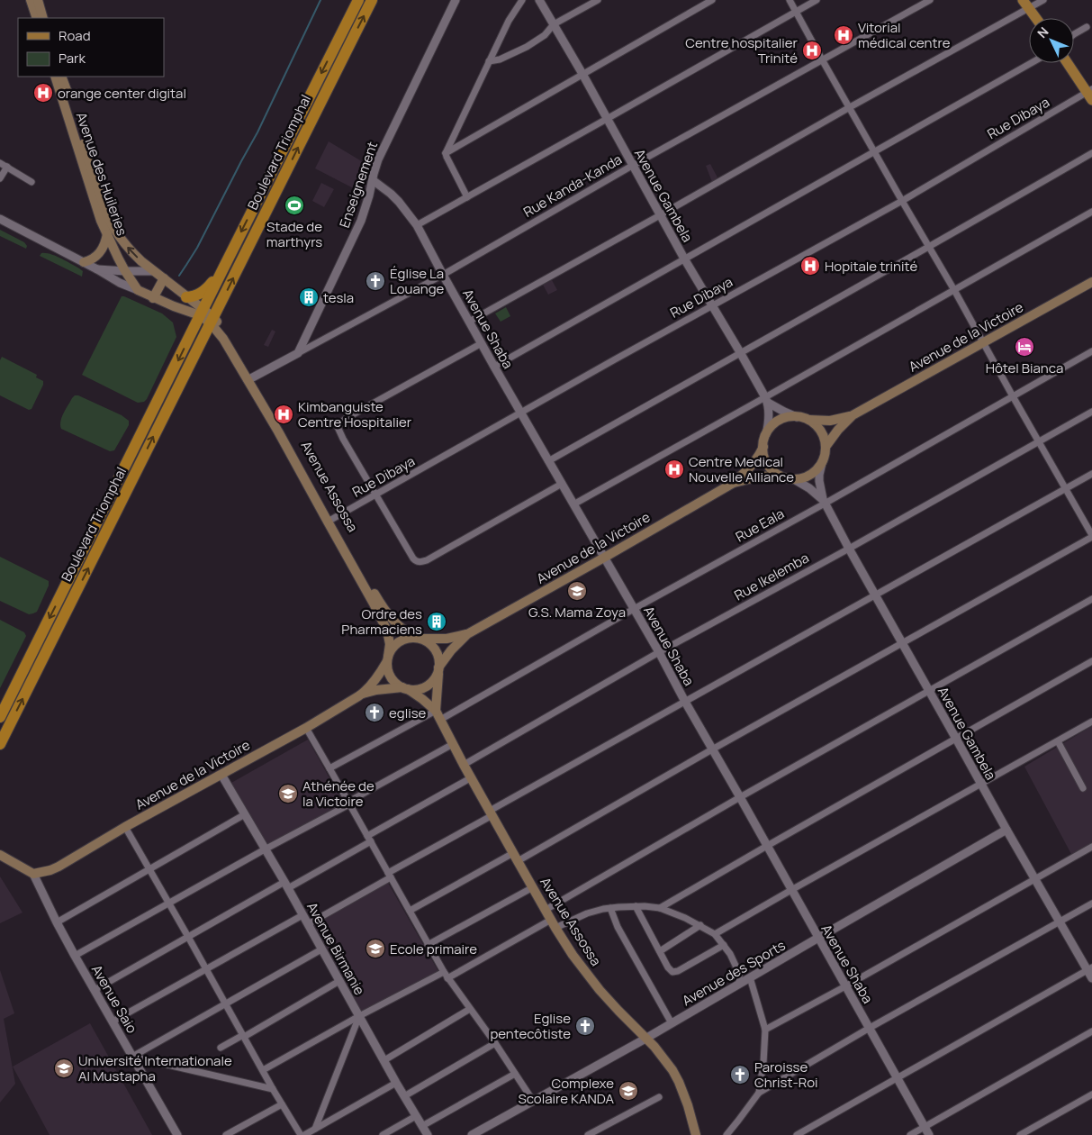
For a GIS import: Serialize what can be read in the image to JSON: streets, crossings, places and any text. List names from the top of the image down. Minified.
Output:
{"streets":{"highway":["Boulevard Triomphal"],"main road":["Avenue des Huileries","Avenue de la Victoire","Avenue Assossa"],"street":["Rue Dibaya","Enseignement","Rue Kanda-Kanda","Avenue Gambela","Avenue Shaba","Rue Eala","Rue Ikelemba","Avenue Birmanie","Avenue des Sports","Avenue Saio"]},"crossings":[["Rue Dibaya","Avenue Gambela"],["Rue Dibaya","Avenue Shaba"],["Rue Dibaya","Avenue Assossa"],["Boulevard Triomphal","Avenue des Huileries"],["Boulevard Triomphal","Avenue Assossa"],["Avenue des Huileries","Avenue Assossa"],["Enseignement","Rue Kanda-Kanda"],["Enseignement","Avenue Shaba"],["Rue Kanda-Kanda","Avenue Gambela"],["Rue Kanda-Kanda","Avenue Shaba"],["Avenue Gambela","Rue Eala"],["Avenue Gambela","Rue Ikelemba"],["Avenue Gambela","Avenue des Sports"],["Avenue Shaba","Avenue de la Victoire"],["Avenue Shaba","Rue Eala"],["Avenue Shaba","Rue Ikelemba"],["Avenue Shaba","Avenue des Sports"],["Avenue de la Victoire","Avenue Birmanie"],["Avenue de la Victoire","Avenue Saio"],["Avenue Assossa","Rue Eala"],["Avenue Assossa","Rue Ikelemba"],["Avenue Assossa","Avenue des Sports"]],"places":{"hospital":["Vitorial médical centre","Centre hospitalier Trinité","orange center digital","Hopitale trinité","Kimbanguiste Centre Hospitalier","Centre Medical Nouvelle Alliance"],"sports":["Stade de marthyrs"],"church":["Église La Louange","eglise","Eglise pentecôtiste","Paroisse Christ-Roi"],"building":["tesla","Ordre des Pharmaciens"],"hotel":["Hôtel Bianca"],"school or university":["G.S. Mama Zoya","Athénée de la Victoire","Ecole primaire","Université Internationale Al Mustapha","Complexe Scolaire KANDA"]},"legend":["Road","Park"],"north":"top left"}
